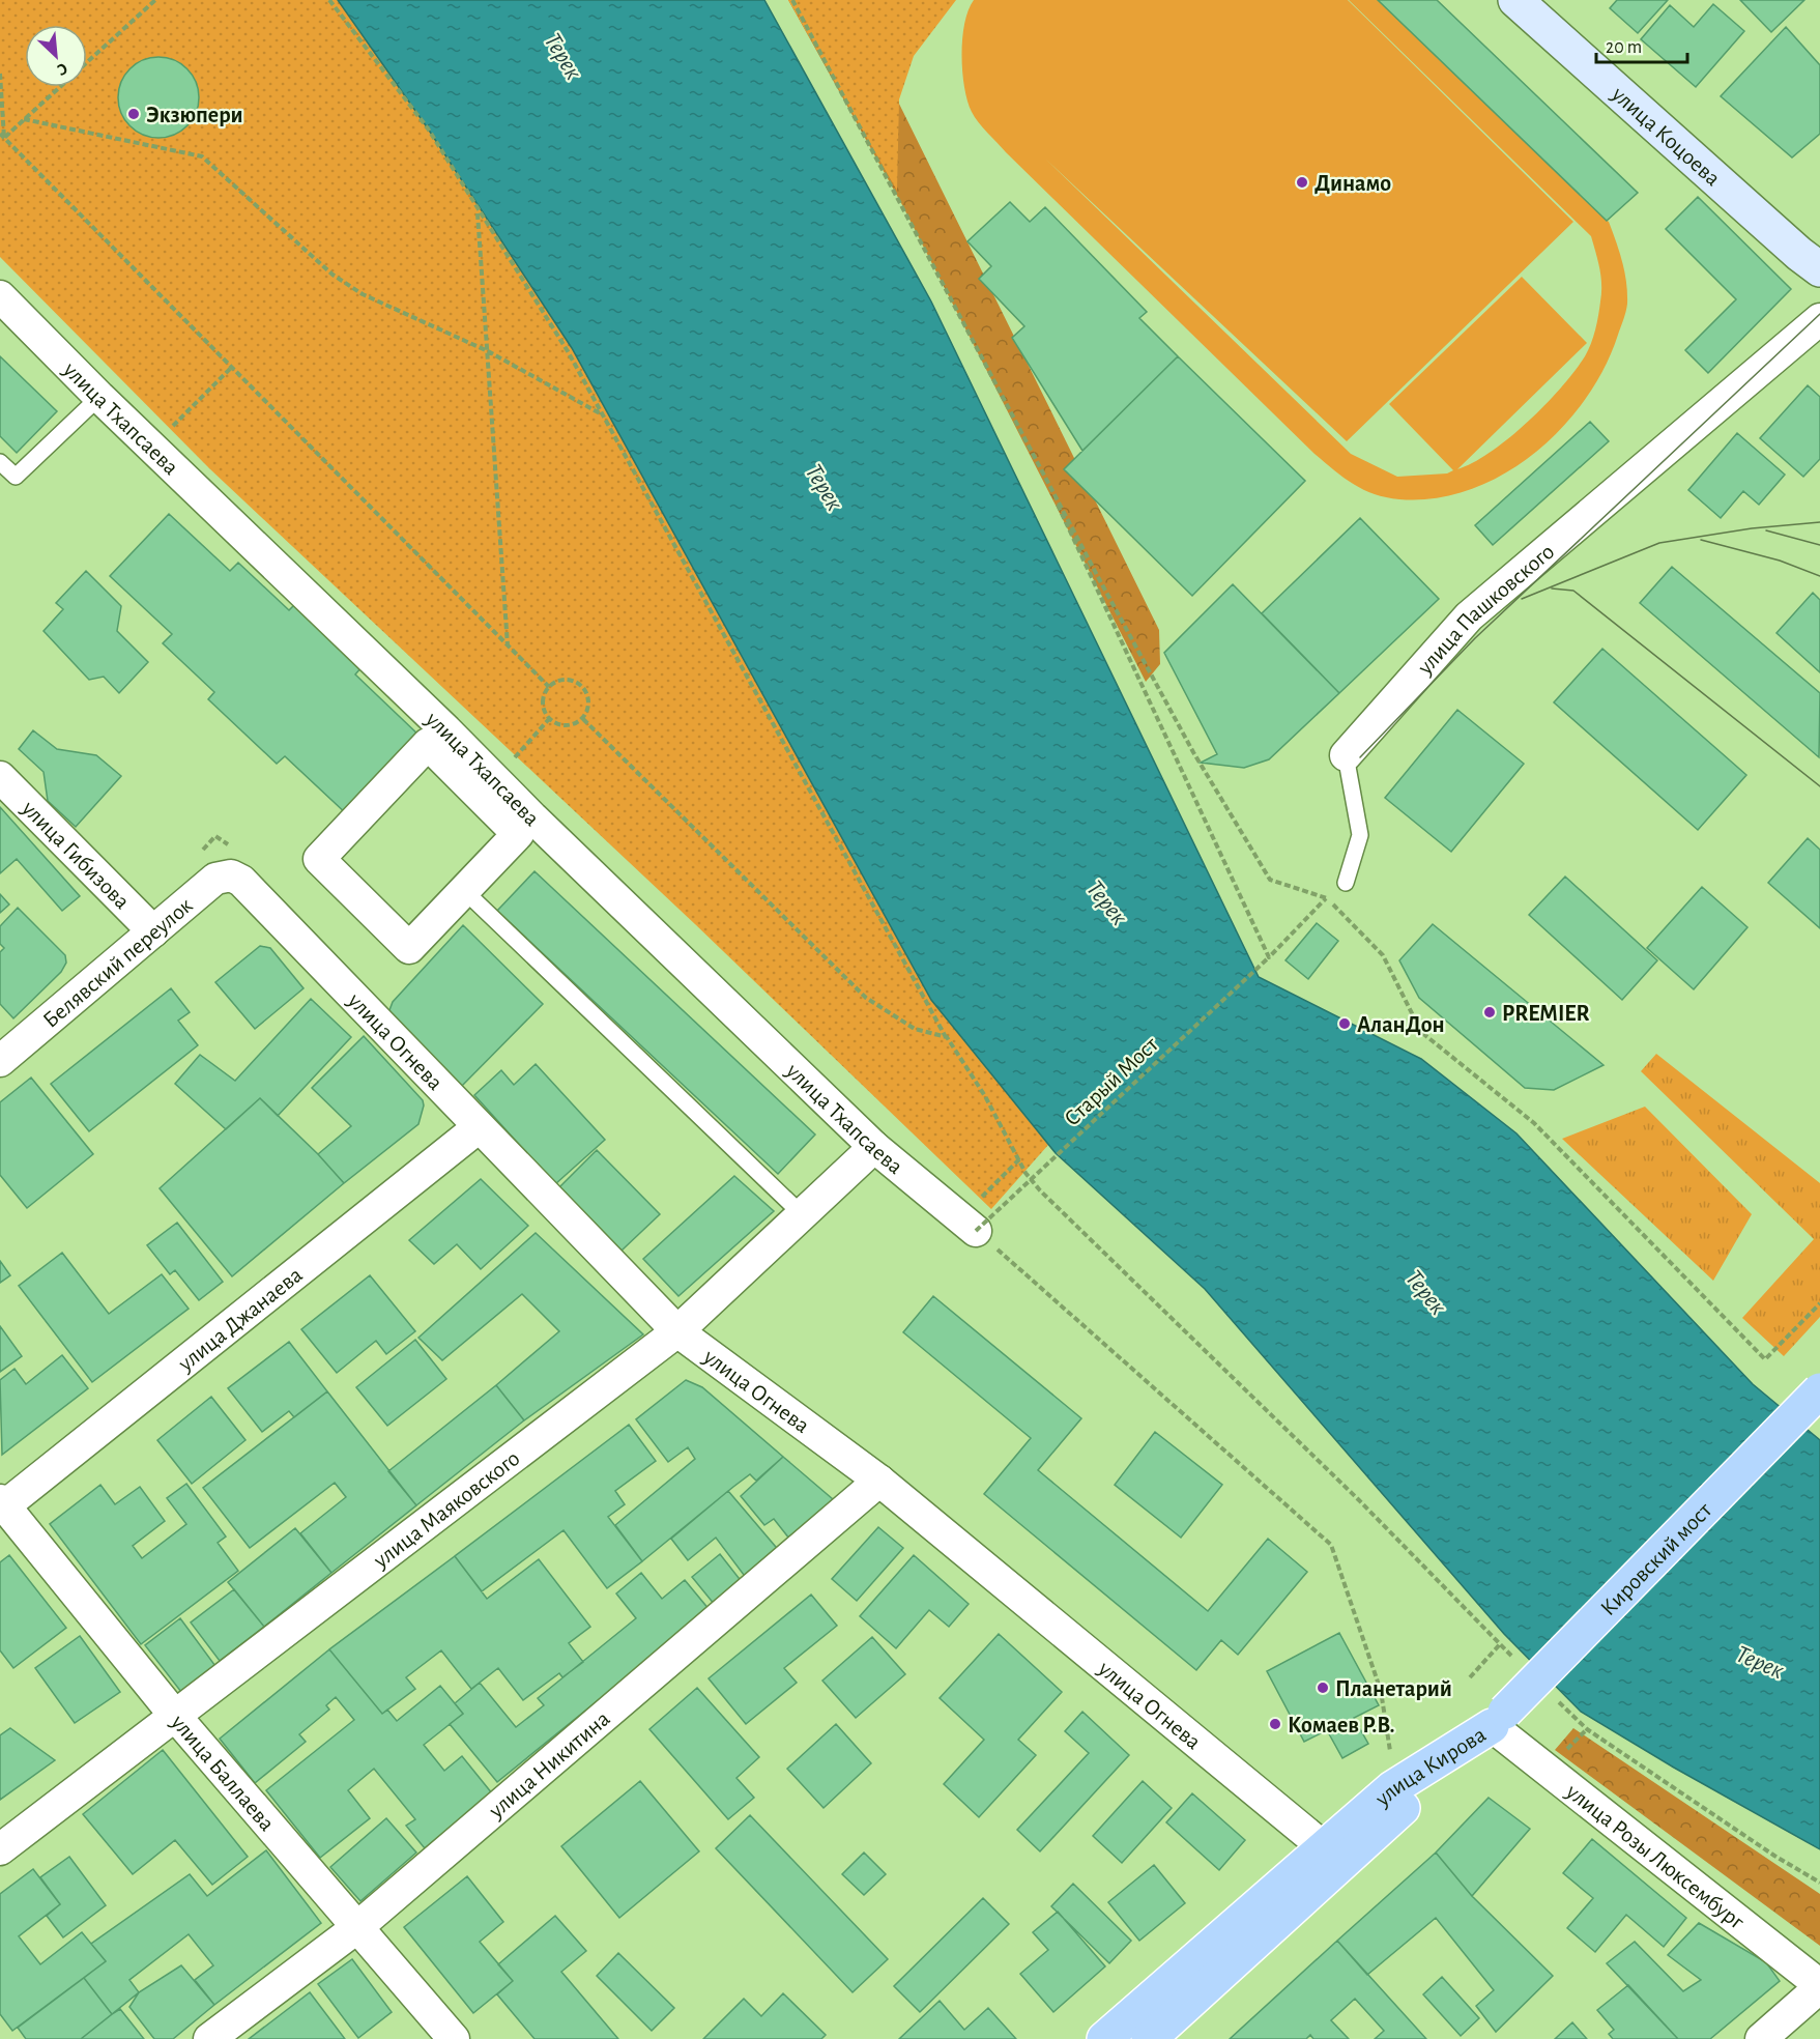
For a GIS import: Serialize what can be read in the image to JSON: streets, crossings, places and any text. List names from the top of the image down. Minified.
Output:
{"streets":{"main road":["Кировский мост","улица Кирова"],"street":["улица Коцоева","улица Тхапсаева","улица Пашковского","улица Гибизова","Белявский переулок","улица Огнева","улица Джанаева","улица Маяковского","улица Никитина","улица Баллаева","улица Розы Люксембург"],"path":["Старый Мост"]},"crossings":[["улица Тхапсаева","Старый Мост"],["улица Тхапсаева","улица Маяковского"],["улица Гибизова","Белявский переулок"],["Белявский переулок","улица Огнева"],["улица Огнева","улица Джанаева"],["улица Огнева","улица Маяковского"],["улица Огнева","улица Никитина"],["улица Огнева","улица Кирова"],["улица Джанаева","улица Баллаева"],["улица Маяковского","улица Баллаева"],["Кировский мост","улица Кирова"],["Кировский мост","улица Розы Люксембург"],["улица Никитина","улица Баллаева"],["улица Кирова","улица Розы Люксембург"]],"water":["Терек"],"places":["Экзюпери","Динамо","PREMIER","АланДон","Планетарий","Комаев Р.В."],"scale_bar":"20 m","north":"bottom right"}
